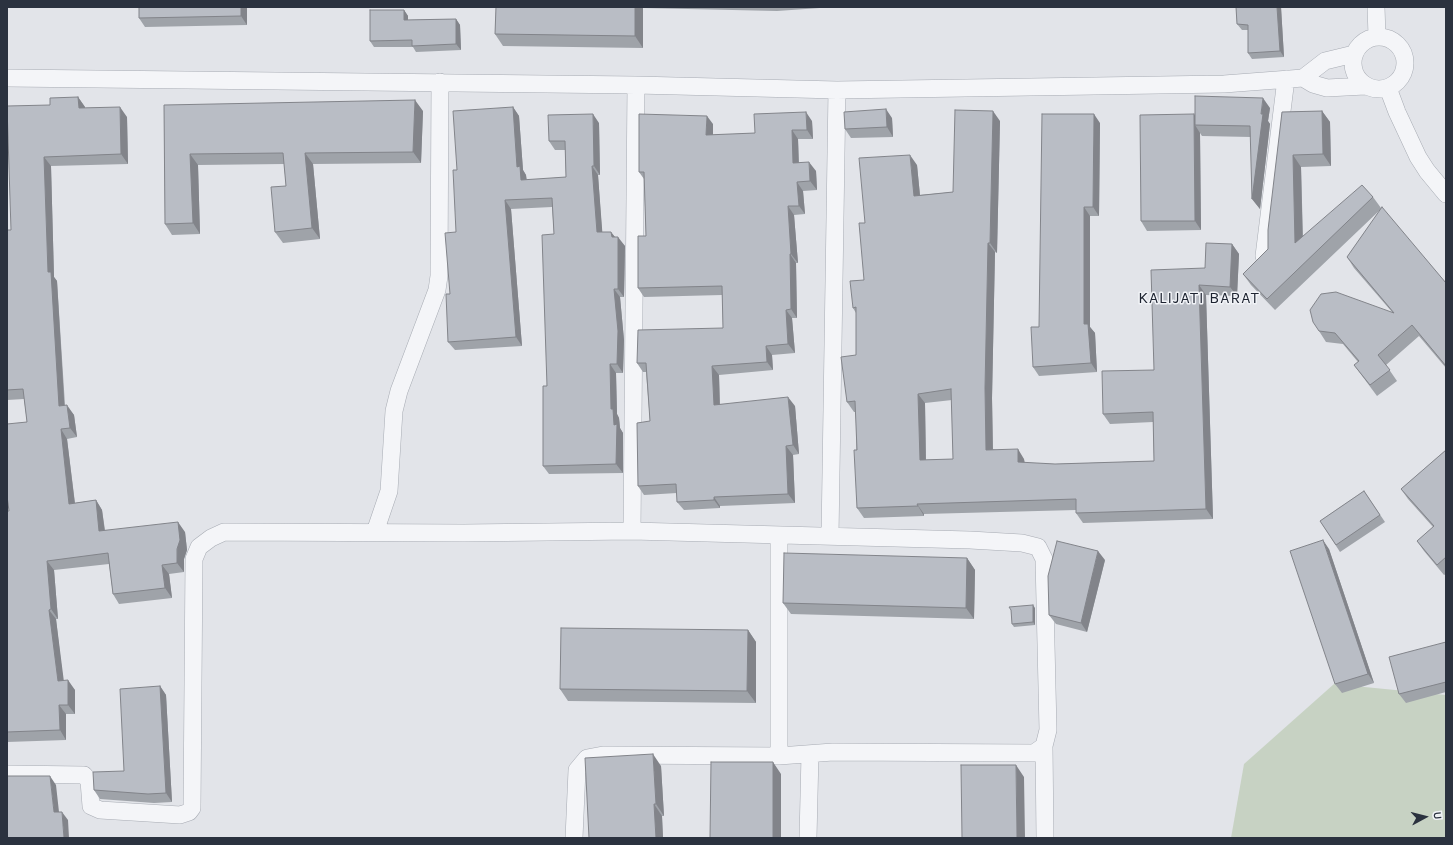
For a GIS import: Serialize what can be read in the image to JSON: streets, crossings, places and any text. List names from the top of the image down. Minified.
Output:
{"districts":["KALIJATI BARAT"],"north":"right"}
